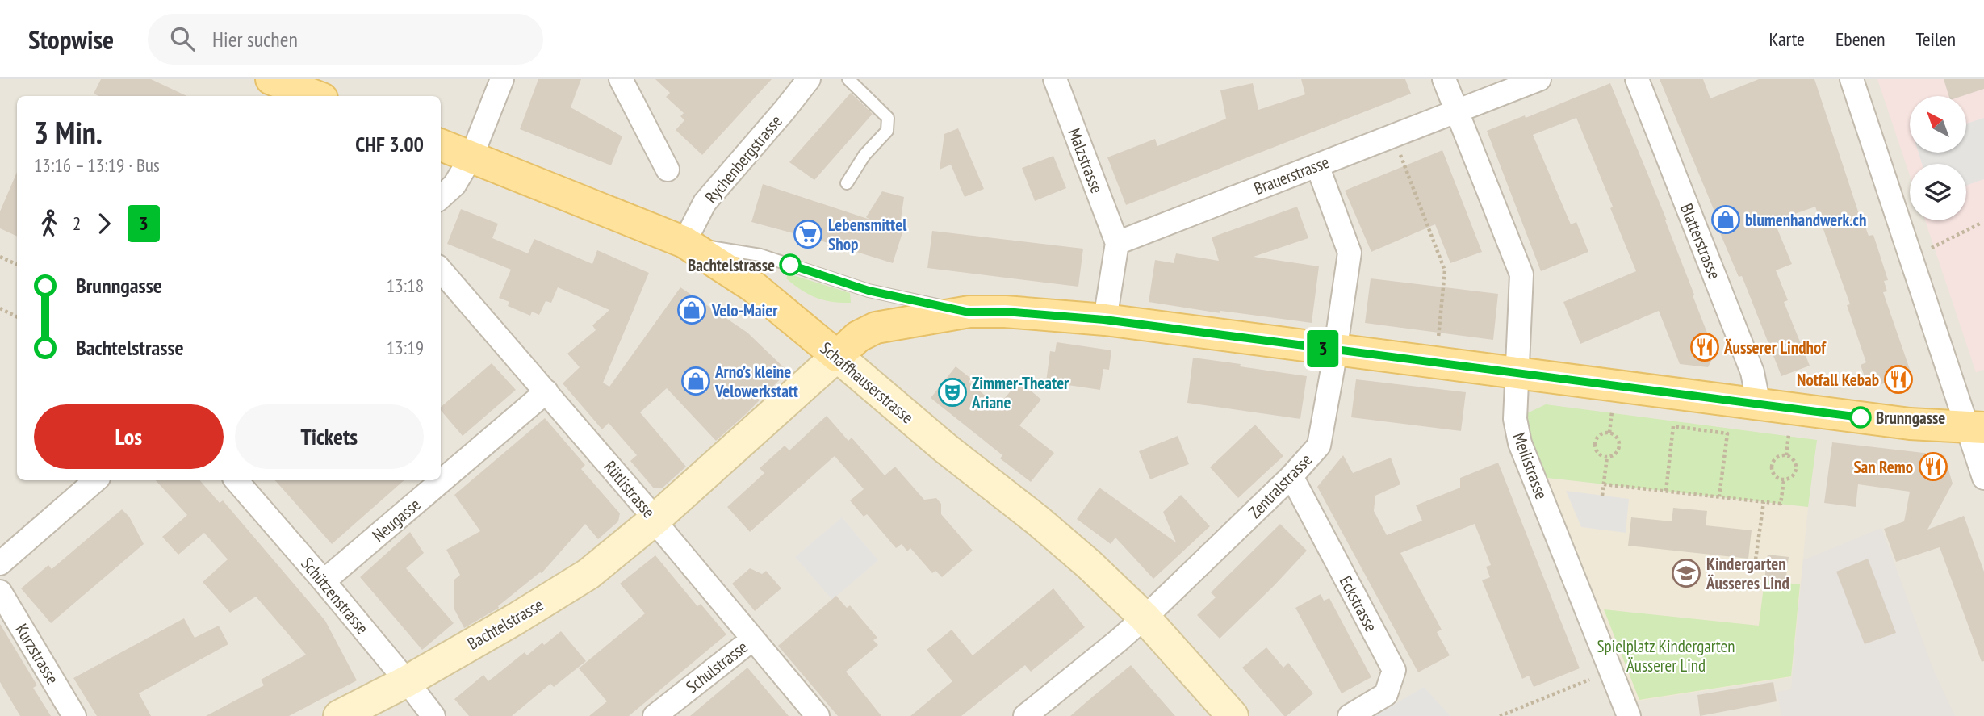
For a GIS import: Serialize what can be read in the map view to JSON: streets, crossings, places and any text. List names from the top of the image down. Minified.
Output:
{"streets":{"main road":["Schaffhauserstrasse"],"street":["Rychenbergstrasse","Malzstrasse","Brauerstrasse","Blatterstrasse","Meilistrasse","Zentralstrasse","Rütlistrasse","Neugasse","Schützenstrasse","Eckstrasse","Bachtelstrasse","Kurzstrasse","Schulstrasse"]},"crossings":[["Rychenbergstrasse","Schaffhauserstrasse"],["Malzstrasse","Brauerstrasse"],["Brauerstrasse","Meilistrasse"],["Brauerstrasse","Zentralstrasse"],["Schaffhauserstrasse","Zentralstrasse"],["Schaffhauserstrasse","Bachtelstrasse"],["Zentralstrasse","Eckstrasse"],["Rütlistrasse","Neugasse"],["Rütlistrasse","Bachtelstrasse"],["Rütlistrasse","Schulstrasse"],["Neugasse","Schützenstrasse"],["Schützenstrasse","Bachtelstrasse"]],"parks":["Spielplatz Kindergarten Äusserer Lind"],"places":{"shop":["blumenhandwerk.ch","Velo-Maier","Arno’s kleine Velowerkstatt"],"supermarket":["Lebensmittel Shop"],"other":["Bachtelstrasse","Brunngasse"],"restaurant":["Äusserer Lindhof","Notfall Kebab","San Remo"],"theatre":["Zimmer-Theater Ariane"],"school or university":["Kindergarten Äusseres Lind"]},"lines":["bus line 3"],"north":"top left","page":{"header":"Stopwise","search":"Hier suchen","nav":["Karte","Ebenen","Teilen"],"on_map":"3","heading":["3 Min.","13:16 – 13:19 · Bus","CHF 3.00"],"legs":["2","3"],"list":[{"name":"Brunngasse","value":"13:18"},{"name":"Bachtelstrasse","value":"13:19"}],"buttons":["Los","Tickets"]}}
